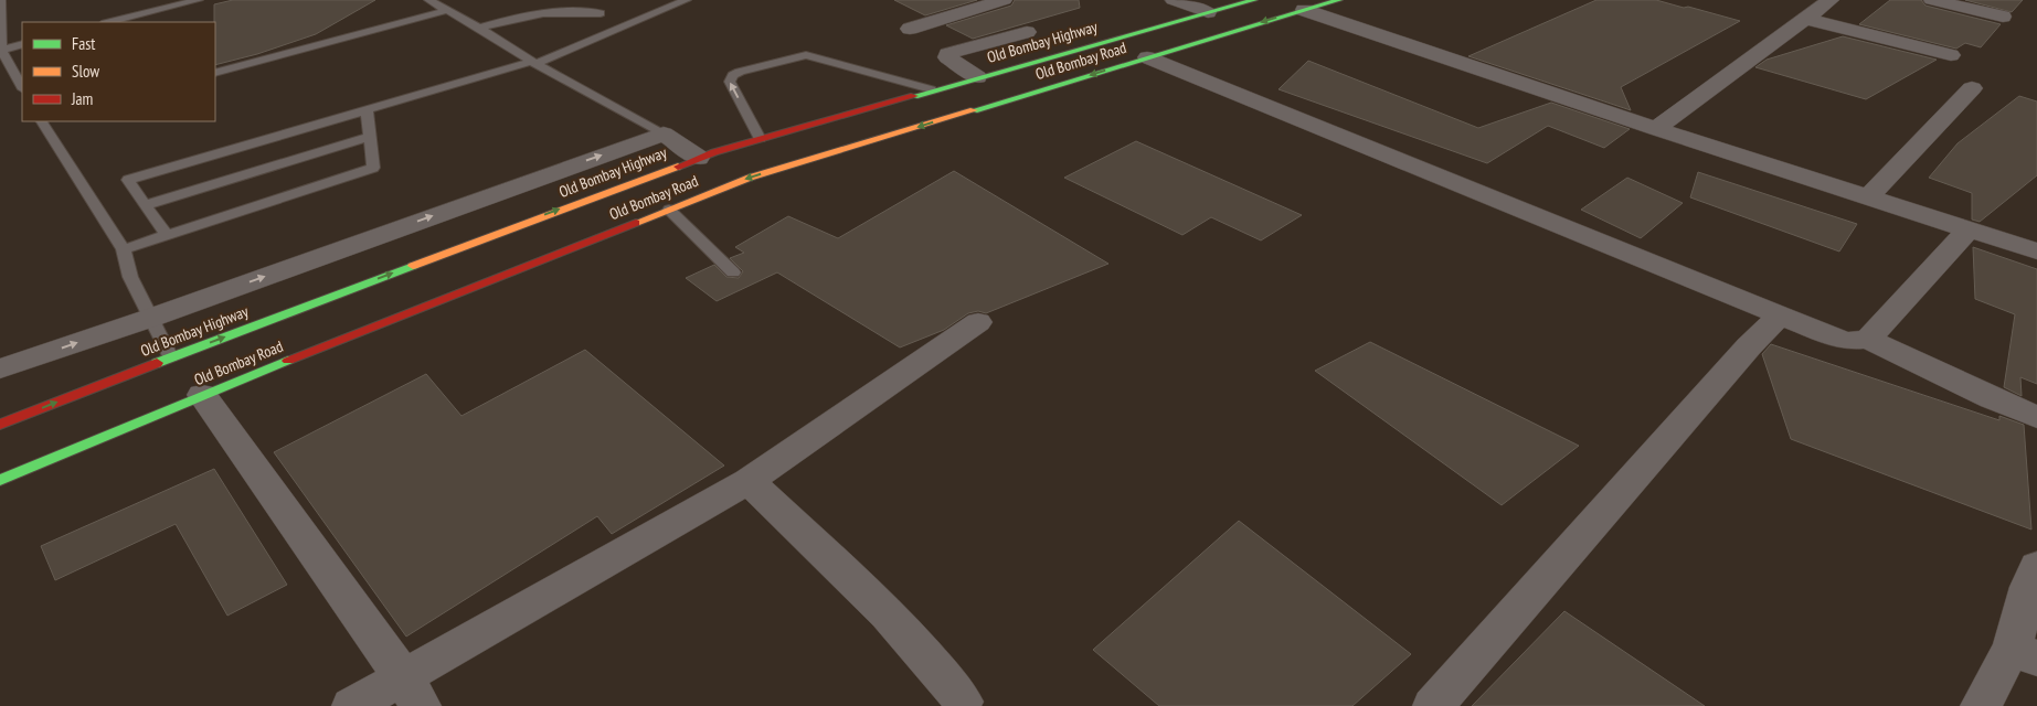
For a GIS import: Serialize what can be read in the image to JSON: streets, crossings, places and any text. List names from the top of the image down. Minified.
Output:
{"streets":{"main road":["Old Bombay Highway","Old Bombay Road"]},"one_way":["Old Bombay Highway","Old Bombay Road"],"legend":["Fast","Slow","Jam"]}
